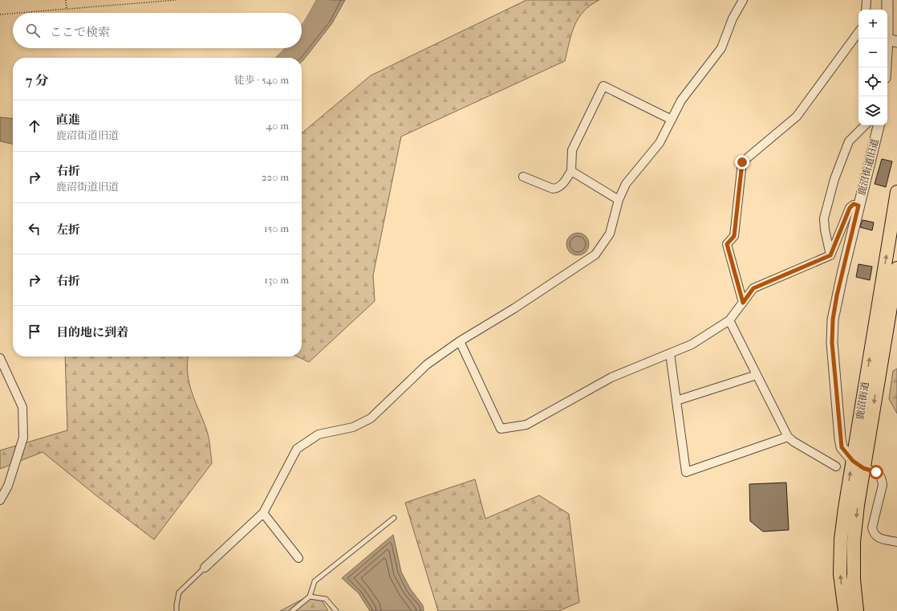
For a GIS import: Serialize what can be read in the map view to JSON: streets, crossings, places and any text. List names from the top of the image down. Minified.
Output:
{"streets":{"main road":["鹿沼街道"],"street":["鹿沼街道旧道"]},"crossings":[["鹿沼街道旧道","鹿沼街道"]],"page":{"map_buttons":["+","−"],"search":"ここで検索","heading":["7 分","徒歩 · 540 m"],"list":[["直進","鹿沼街道旧道","40 m"],["右折","鹿沼街道旧道","220 m"],["左折","150 m"],["右折","130 m"],"目的地に到着"]}}
